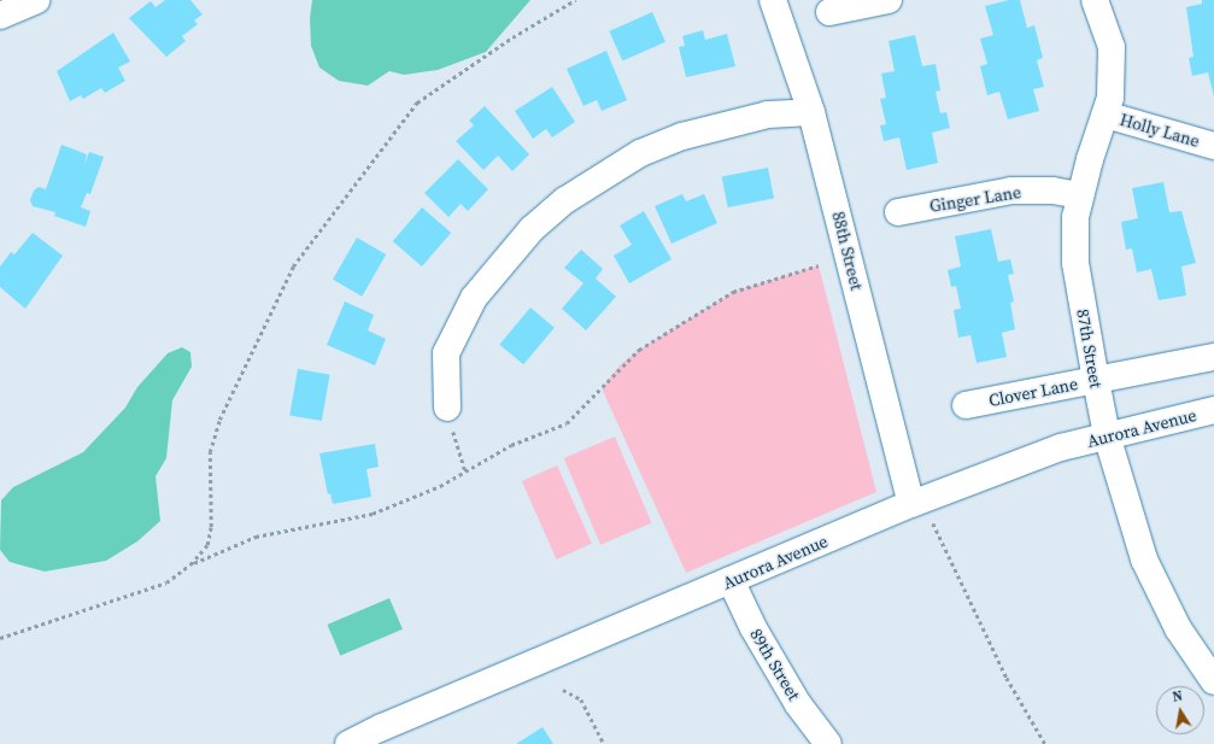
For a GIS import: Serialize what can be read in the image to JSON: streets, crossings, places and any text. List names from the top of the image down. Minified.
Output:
{"streets":{"street":["Holly Lane","Ginger Lane","88th Street","87th Street","Clover Lane","Aurora Avenue","89th Street"]},"crossings":[["Holly Lane","87th Street"],["Ginger Lane","87th Street"],["88th Street","Aurora Avenue"],["87th Street","Clover Lane"],["87th Street","Aurora Avenue"],["Aurora Avenue","89th Street"]],"north":"top"}
